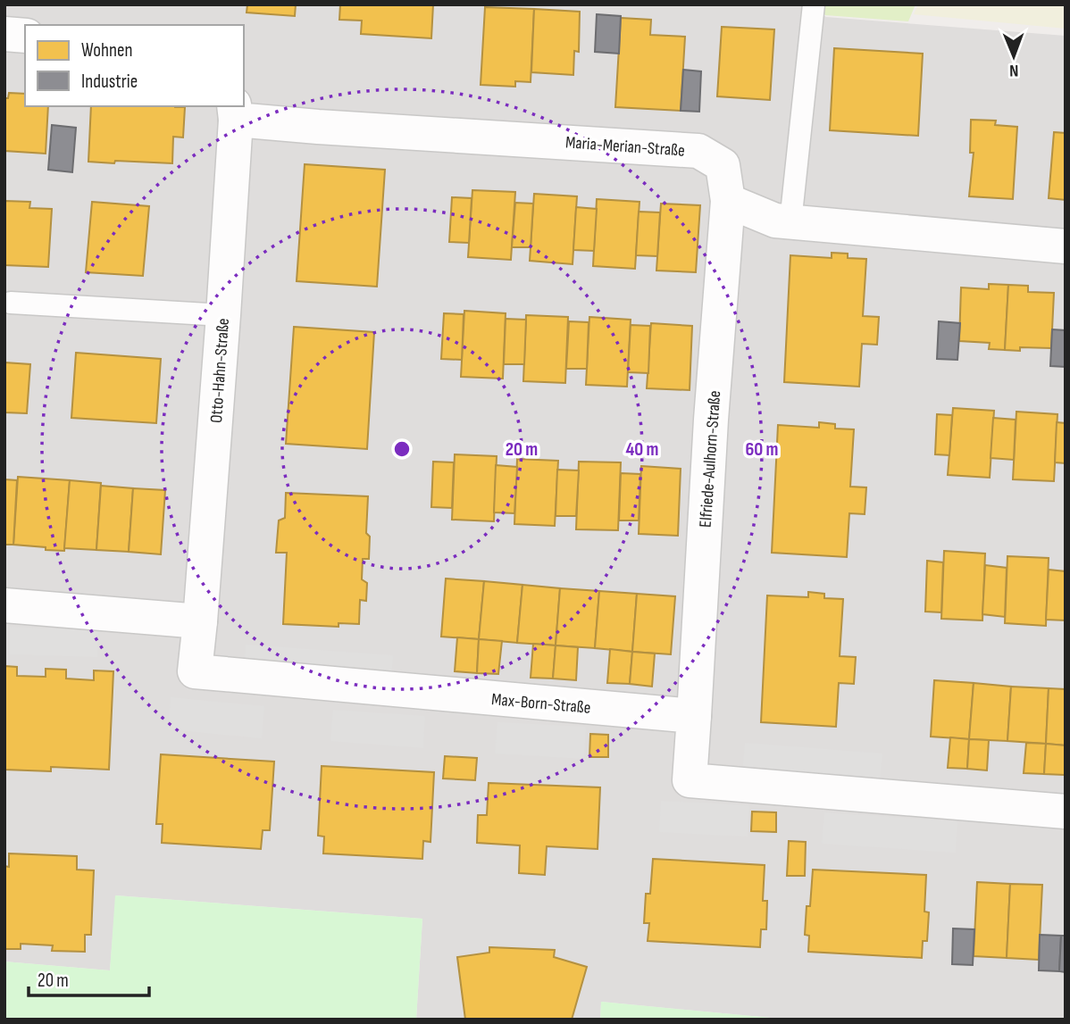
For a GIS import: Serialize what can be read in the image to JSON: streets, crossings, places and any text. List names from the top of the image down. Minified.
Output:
{"streets":{"street":["Maria-Merian-Straße","Otto-Hahn-Straße","Elfriede-Aulhorn-Straße","Max-Born-Straße"]},"crossings":[["Maria-Merian-Straße","Otto-Hahn-Straße"],["Maria-Merian-Straße","Elfriede-Aulhorn-Straße"],["Otto-Hahn-Straße","Max-Born-Straße"],["Elfriede-Aulhorn-Straße","Max-Born-Straße"]],"legend":["Wohnen","Industrie"],"scale_bar":"20 m","north":"bottom","rings":["20 m","40 m","60 m"]}
